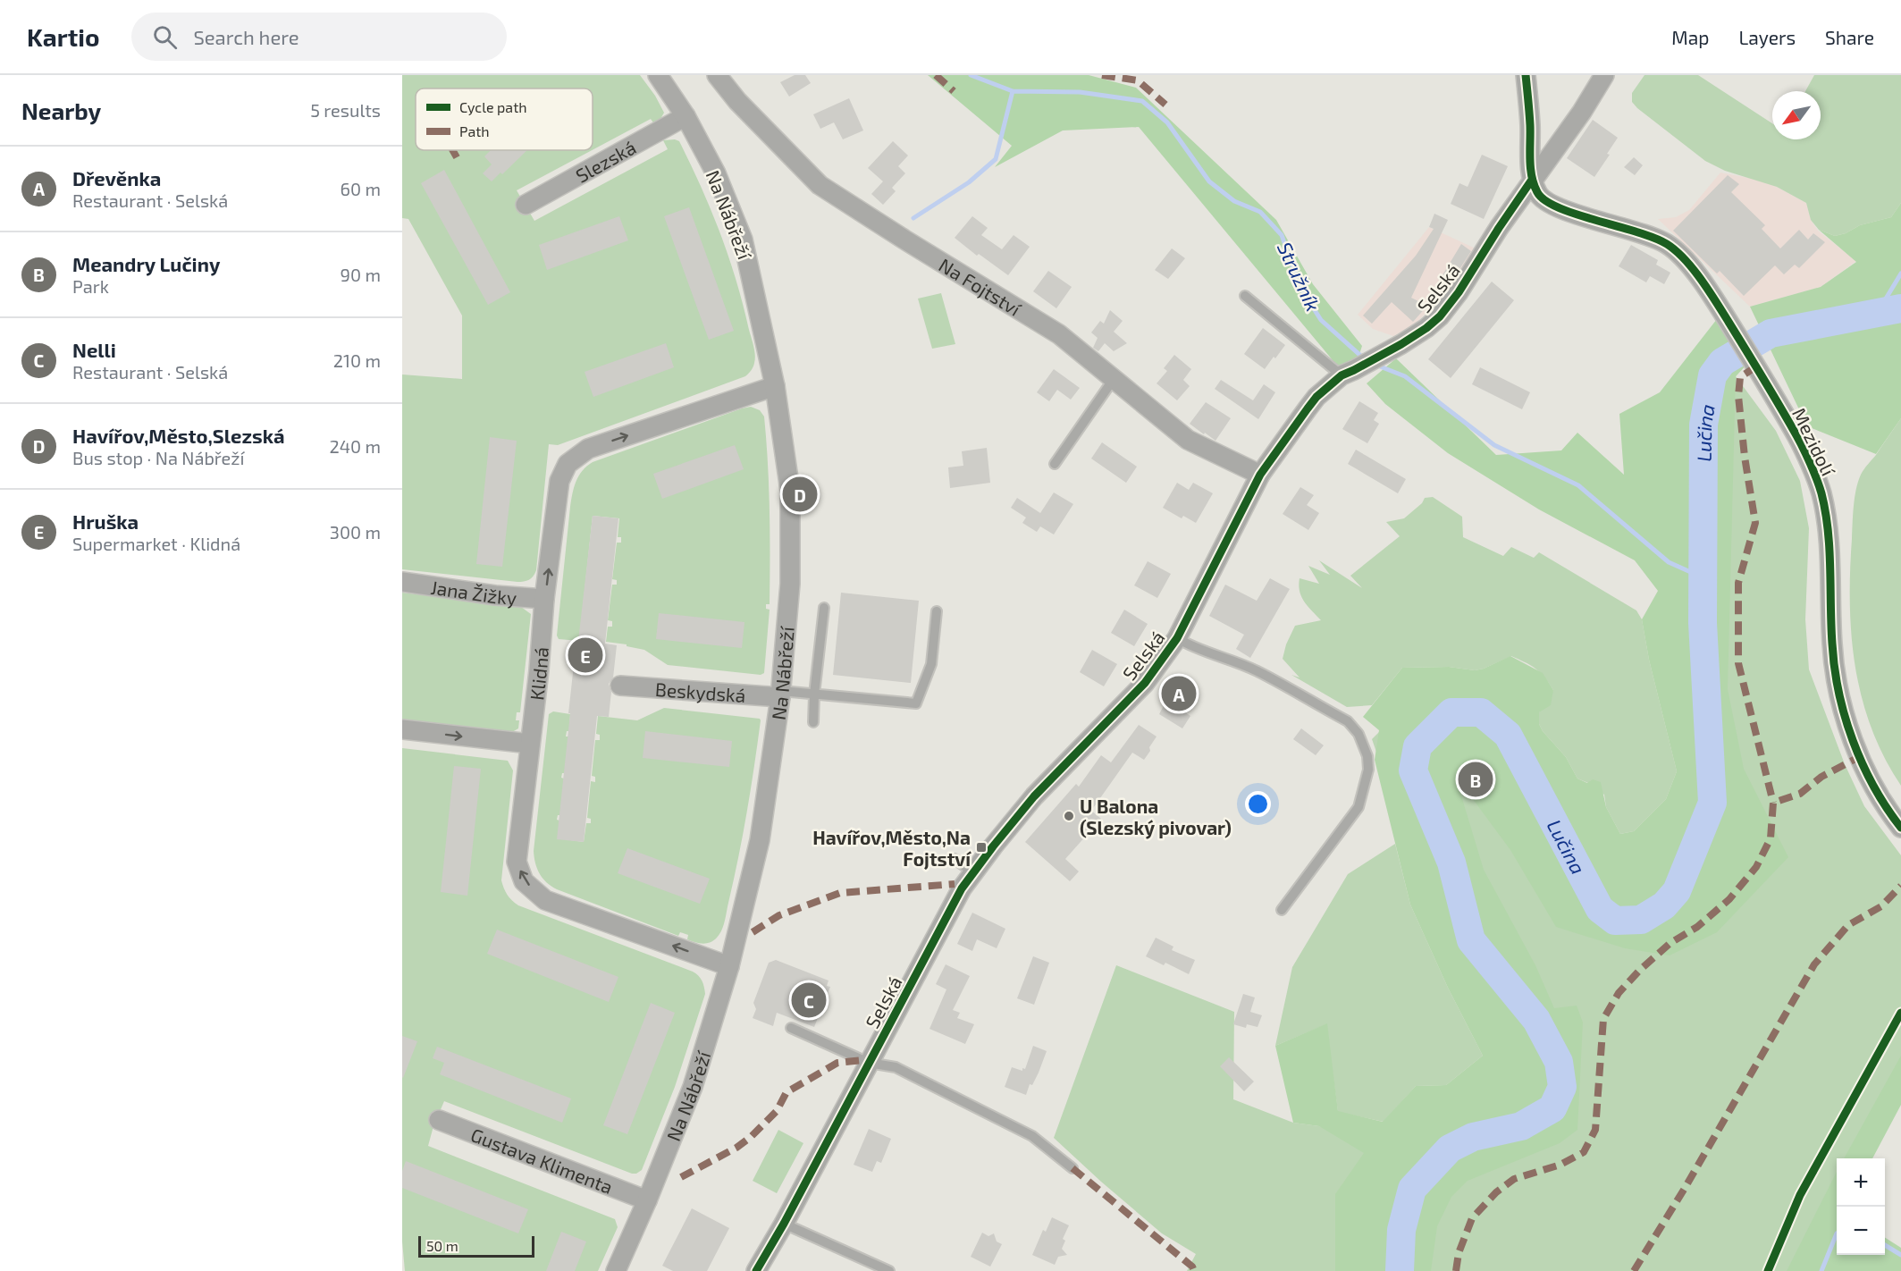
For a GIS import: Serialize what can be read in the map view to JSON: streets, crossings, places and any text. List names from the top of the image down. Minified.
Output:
{"streets":{"street":["Slezská","Na Nábřeží","Na Fojtství","Selská","Mezidolí","Jana Žižky","Klidná","Beskydská","Gustava Klimenta"]},"crossings":[["Slezská","Na Nábřeží"],["Na Nábřeží","Klidná"],["Na Nábřeží","Beskydská"],["Na Nábřeží","Gustava Klimenta"],["Na Fojtství","Selská"],["Selská","Mezidolí"],["Jana Žižky","Klidná"]],"water":["Stružník","Lučina"],"places":{"other":["U Balona (Slezský pivovar)"],"transit":["Havířov,Město,Na Fojtství"]},"legend":["Cycle path","Path"],"scale_bar":"50 m","north":"bottom left","page":{"header":"Kartio","search":"Search here","nav":["Map","Layers","Share"],"heading":["Nearby","5 results"],"list":[{"mark":"A","name":"Dřevěnka","note":"Restaurant · Selská","value":"60 m"},{"mark":"B","name":"Meandry Lučiny","note":"Park","value":"90 m"},{"mark":"C","name":"Nelli","note":"Restaurant · Selská","value":"210 m"},{"mark":"D","name":"Havířov,Město,Slezská","note":"Bus stop · Na Nábřeží","value":"240 m"},{"mark":"E","name":"Hruška","note":"Supermarket · Klidná","value":"300 m"}],"pins":["D","E","A","B","C"],"map_buttons":["+","−"],"scale":"50 m"}}
